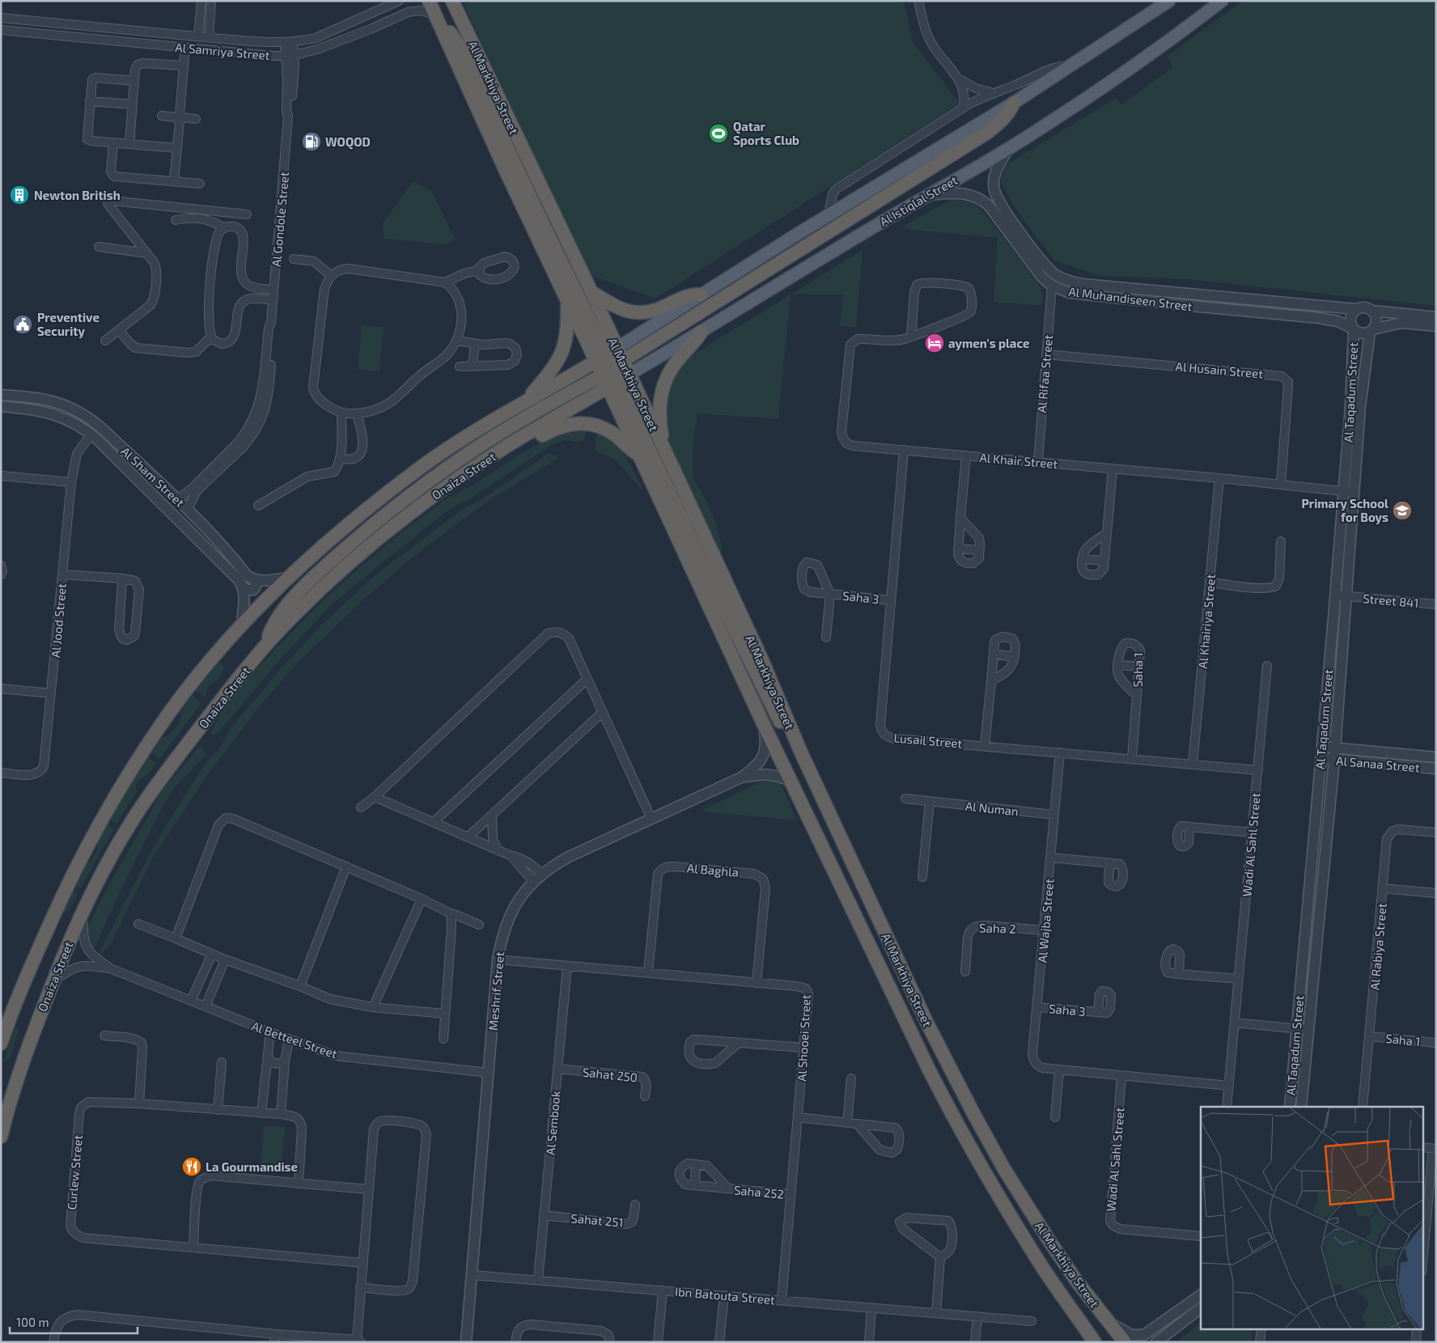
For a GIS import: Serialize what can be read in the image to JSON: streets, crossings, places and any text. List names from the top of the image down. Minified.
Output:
{"streets":{"highway":["Al Markhiya Street","Onaiza Street"],"main road":["Al Istiqlal Street"],"street":["Al Samriya Street","Al Gondole Street","Al Muhandiseen Street","Al Husain Street","Al Rifaa Street","Al Taqadum Street","Al Khair Street","Al Sham Street","Saha 3","Street 841","Al Jood Street","Al Khairiya Street","Saha 1","Lusail Street","Al Sanaa Street","Al Numan","Wadi Al Sahl Street","Al Baghla","Al Wajba Street","Saha 2","Al Rabiya Street","Meshrif Street","Al Shooei Street","Al Betteel Street","Sahat 250","Al Sembook","Curlew Street","Saha 252","Sahat 251","Ibn Batouta Street"]},"crossings":[["Al Samriya Street","Al Markhiya Street"],["Al Samriya Street","Al Gondole Street"],["Al Markhiya Street","Al Istiqlal Street"],["Al Markhiya Street","Onaiza Street"],["Al Markhiya Street","Meshrif Street"],["Al Istiqlal Street","Al Muhandiseen Street"],["Al Istiqlal Street","Onaiza Street"],["Al Gondole Street","Al Sham Street"],["Al Muhandiseen Street","Al Rifaa Street"],["Al Muhandiseen Street","Al Taqadum Street"],["Al Husain Street","Al Rifaa Street"],["Al Husain Street","Al Khair Street"],["Al Rifaa Street","Al Khair Street"],["Al Taqadum Street","Al Khair Street"],["Al Taqadum Street","Street 841"],["Al Taqadum Street","Al Sanaa Street"],["Al Khair Street","Al Khairiya Street"],["Al Khair Street","Lusail Street"],["Onaiza Street","Al Betteel Street"],["Al Sham Street","Al Jood Street"],["Saha 3","Lusail Street"],["Saha 3","Al Wajba Street"],["Al Khairiya Street","Lusail Street"],["Saha 1","Lusail Street"],["Saha 1","Al Rabiya Street"],["Lusail Street","Wadi Al Sahl Street"],["Lusail Street","Al Wajba Street"],["Al Numan","Al Wajba Street"],["Wadi Al Sahl Street","Al Wajba Street"],["Al Baghla","Al Shooei Street"],["Al Wajba Street","Saha 2"],["Meshrif Street","Al Shooei Street"],["Meshrif Street","Al Betteel Street"],["Meshrif Street","Ibn Batouta Street"],["Al Shooei Street","Al Sembook"],["Al Shooei Street","Saha 252"],["Al Shooei Street","Ibn Batouta Street"],["Sahat 250","Al Sembook"],["Al Sembook","Sahat 251"],["Al Sembook","Ibn Batouta Street"]],"places":{"sports":["Qatar Sports Club"],"fuel station":["WOQOD"],"building":["Newton British"],"public building":["Preventive Security"],"hotel":["aymen's place"],"school or university":["Primary School for Boys"],"restaurant":["La Gourmandise"]},"scale_bar":"100 m"}
